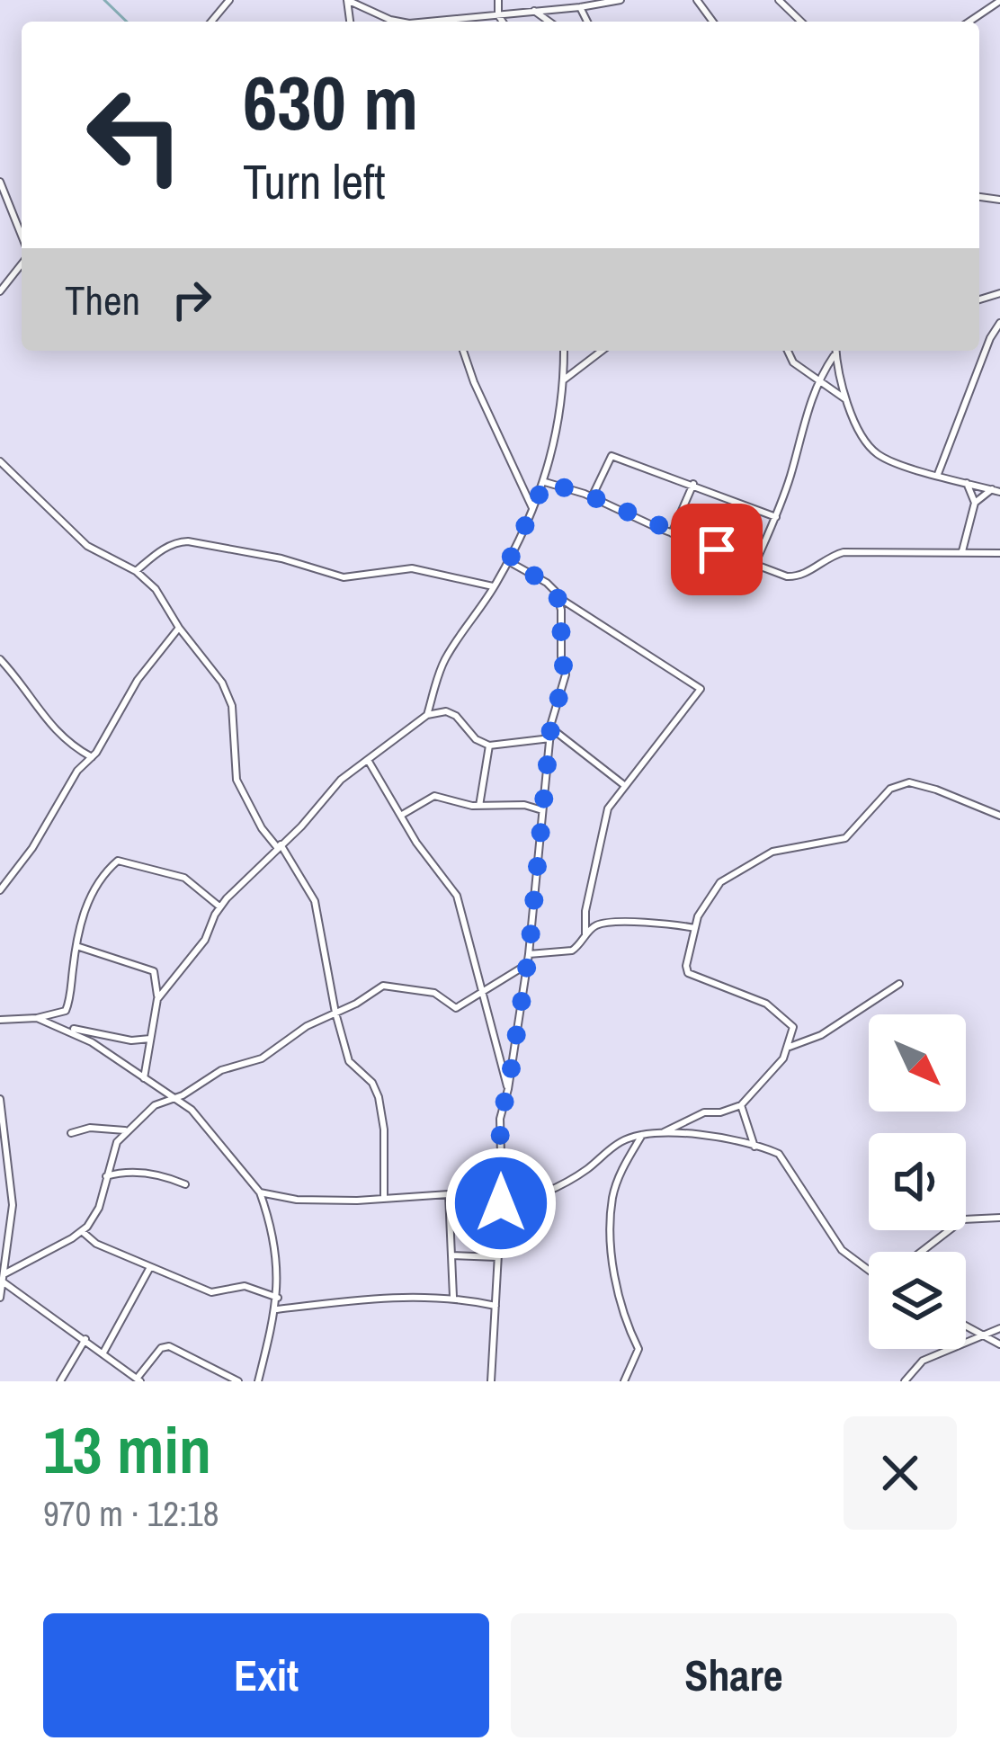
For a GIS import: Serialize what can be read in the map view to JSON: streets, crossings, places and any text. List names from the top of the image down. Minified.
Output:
{"north":"bottom right","page":{"turn":["630 m","Turn left"],"then":"Then","heading":["13 min","970 m · 12:18"],"buttons":["Exit","Share"]}}
